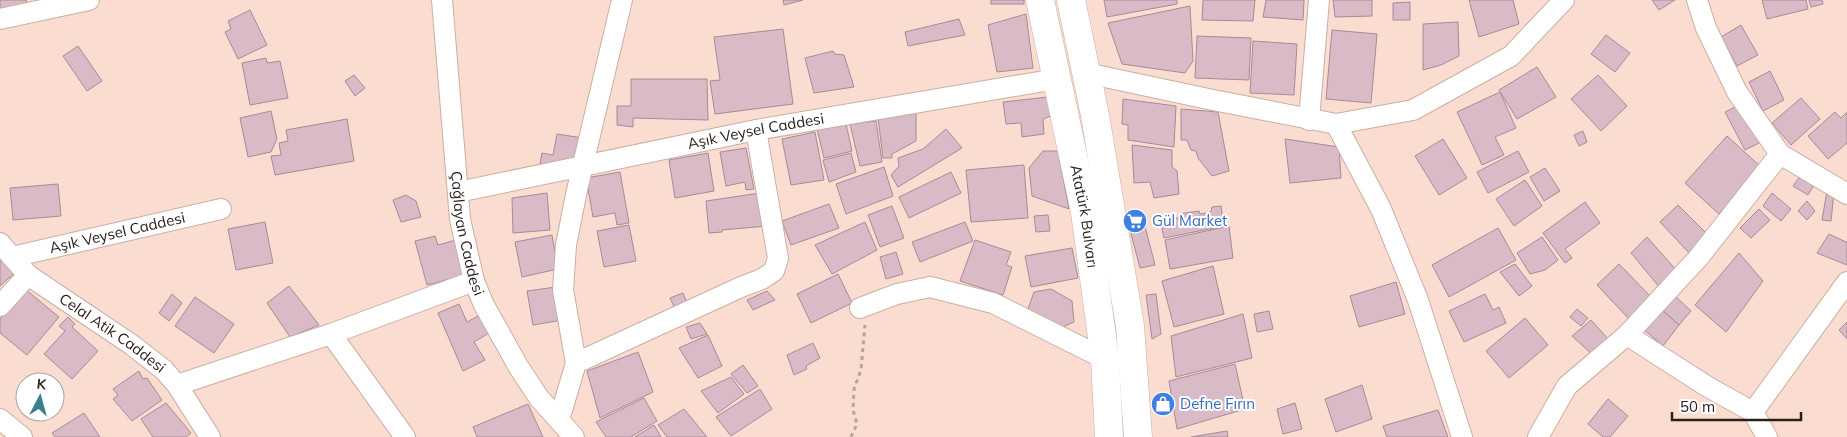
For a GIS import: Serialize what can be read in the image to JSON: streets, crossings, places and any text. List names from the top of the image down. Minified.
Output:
{"streets":{"highway":["Atatürk Bulvarı"],"street":["Aşık Veysel Caddesi","Çağlayan Caddesi","Celal Atik Caddesi"]},"crossings":[["Aşık Veysel Caddesi","Atatürk Bulvarı"],["Aşık Veysel Caddesi","Çağlayan Caddesi"],["Aşık Veysel Caddesi","Celal Atik Caddesi"]],"places":{"supermarket":["Gül Market"],"shop":["Defne Fırın"]},"scale_bar":"50 m","north":"top"}
